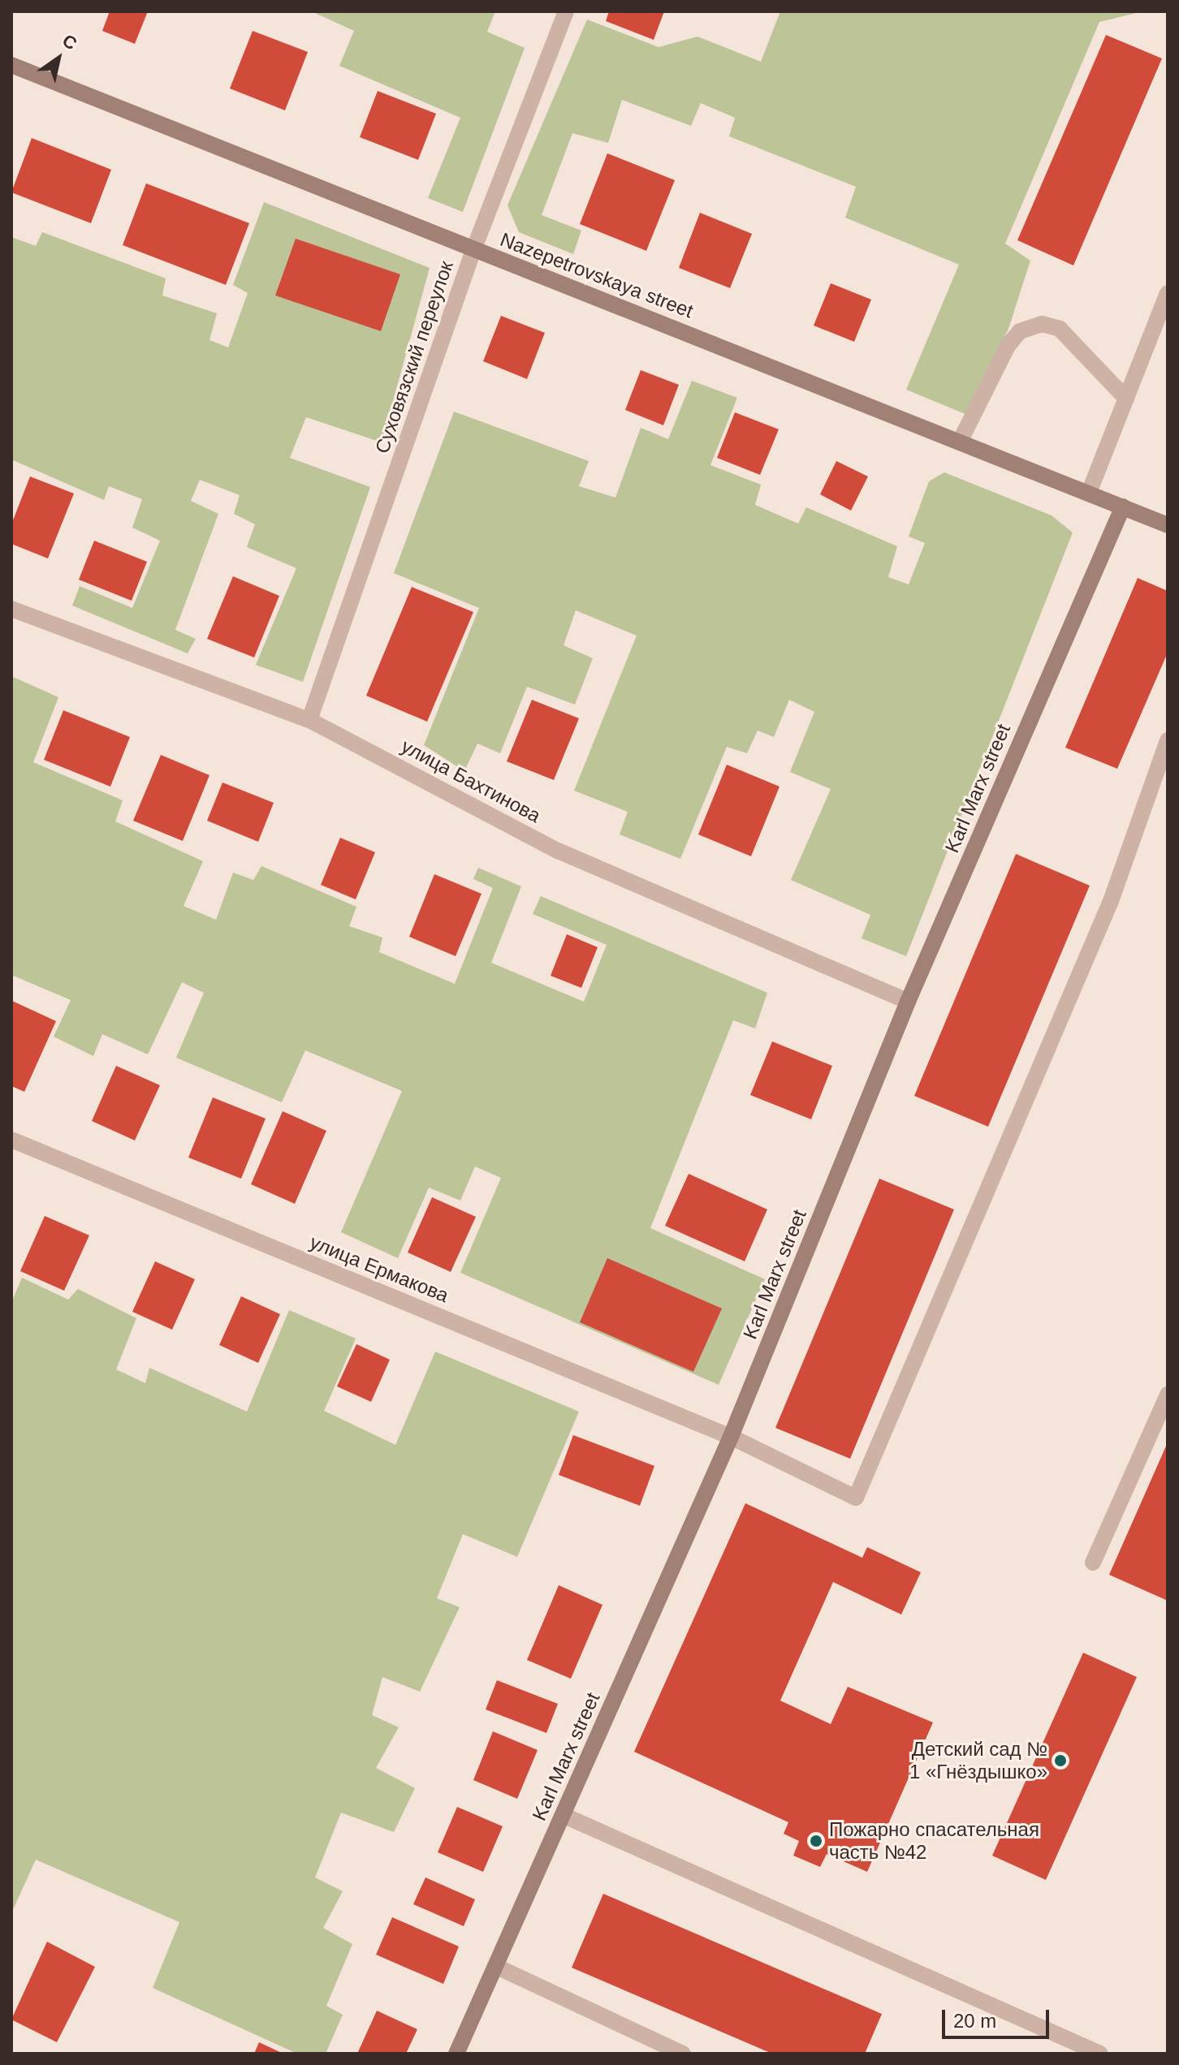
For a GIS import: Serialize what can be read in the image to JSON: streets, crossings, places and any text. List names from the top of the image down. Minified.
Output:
{"streets":{"street":["Nazepetrovskaya street","Суховязский переулок","улица Бахтинова","Karl Marx street","улица Ермакова"]},"crossings":[["Nazepetrovskaya street","Суховязский переулок"],["Nazepetrovskaya street","Karl Marx street"],["Суховязский переулок","улица Бахтинова"],["улица Бахтинова","Karl Marx street"],["Karl Marx street","улица Ермакова"]],"places":["Детский сад № 1 «Гнёздышко»","Пожарно спасательная часть №42"],"scale_bar":"20 m","north":"top right"}
